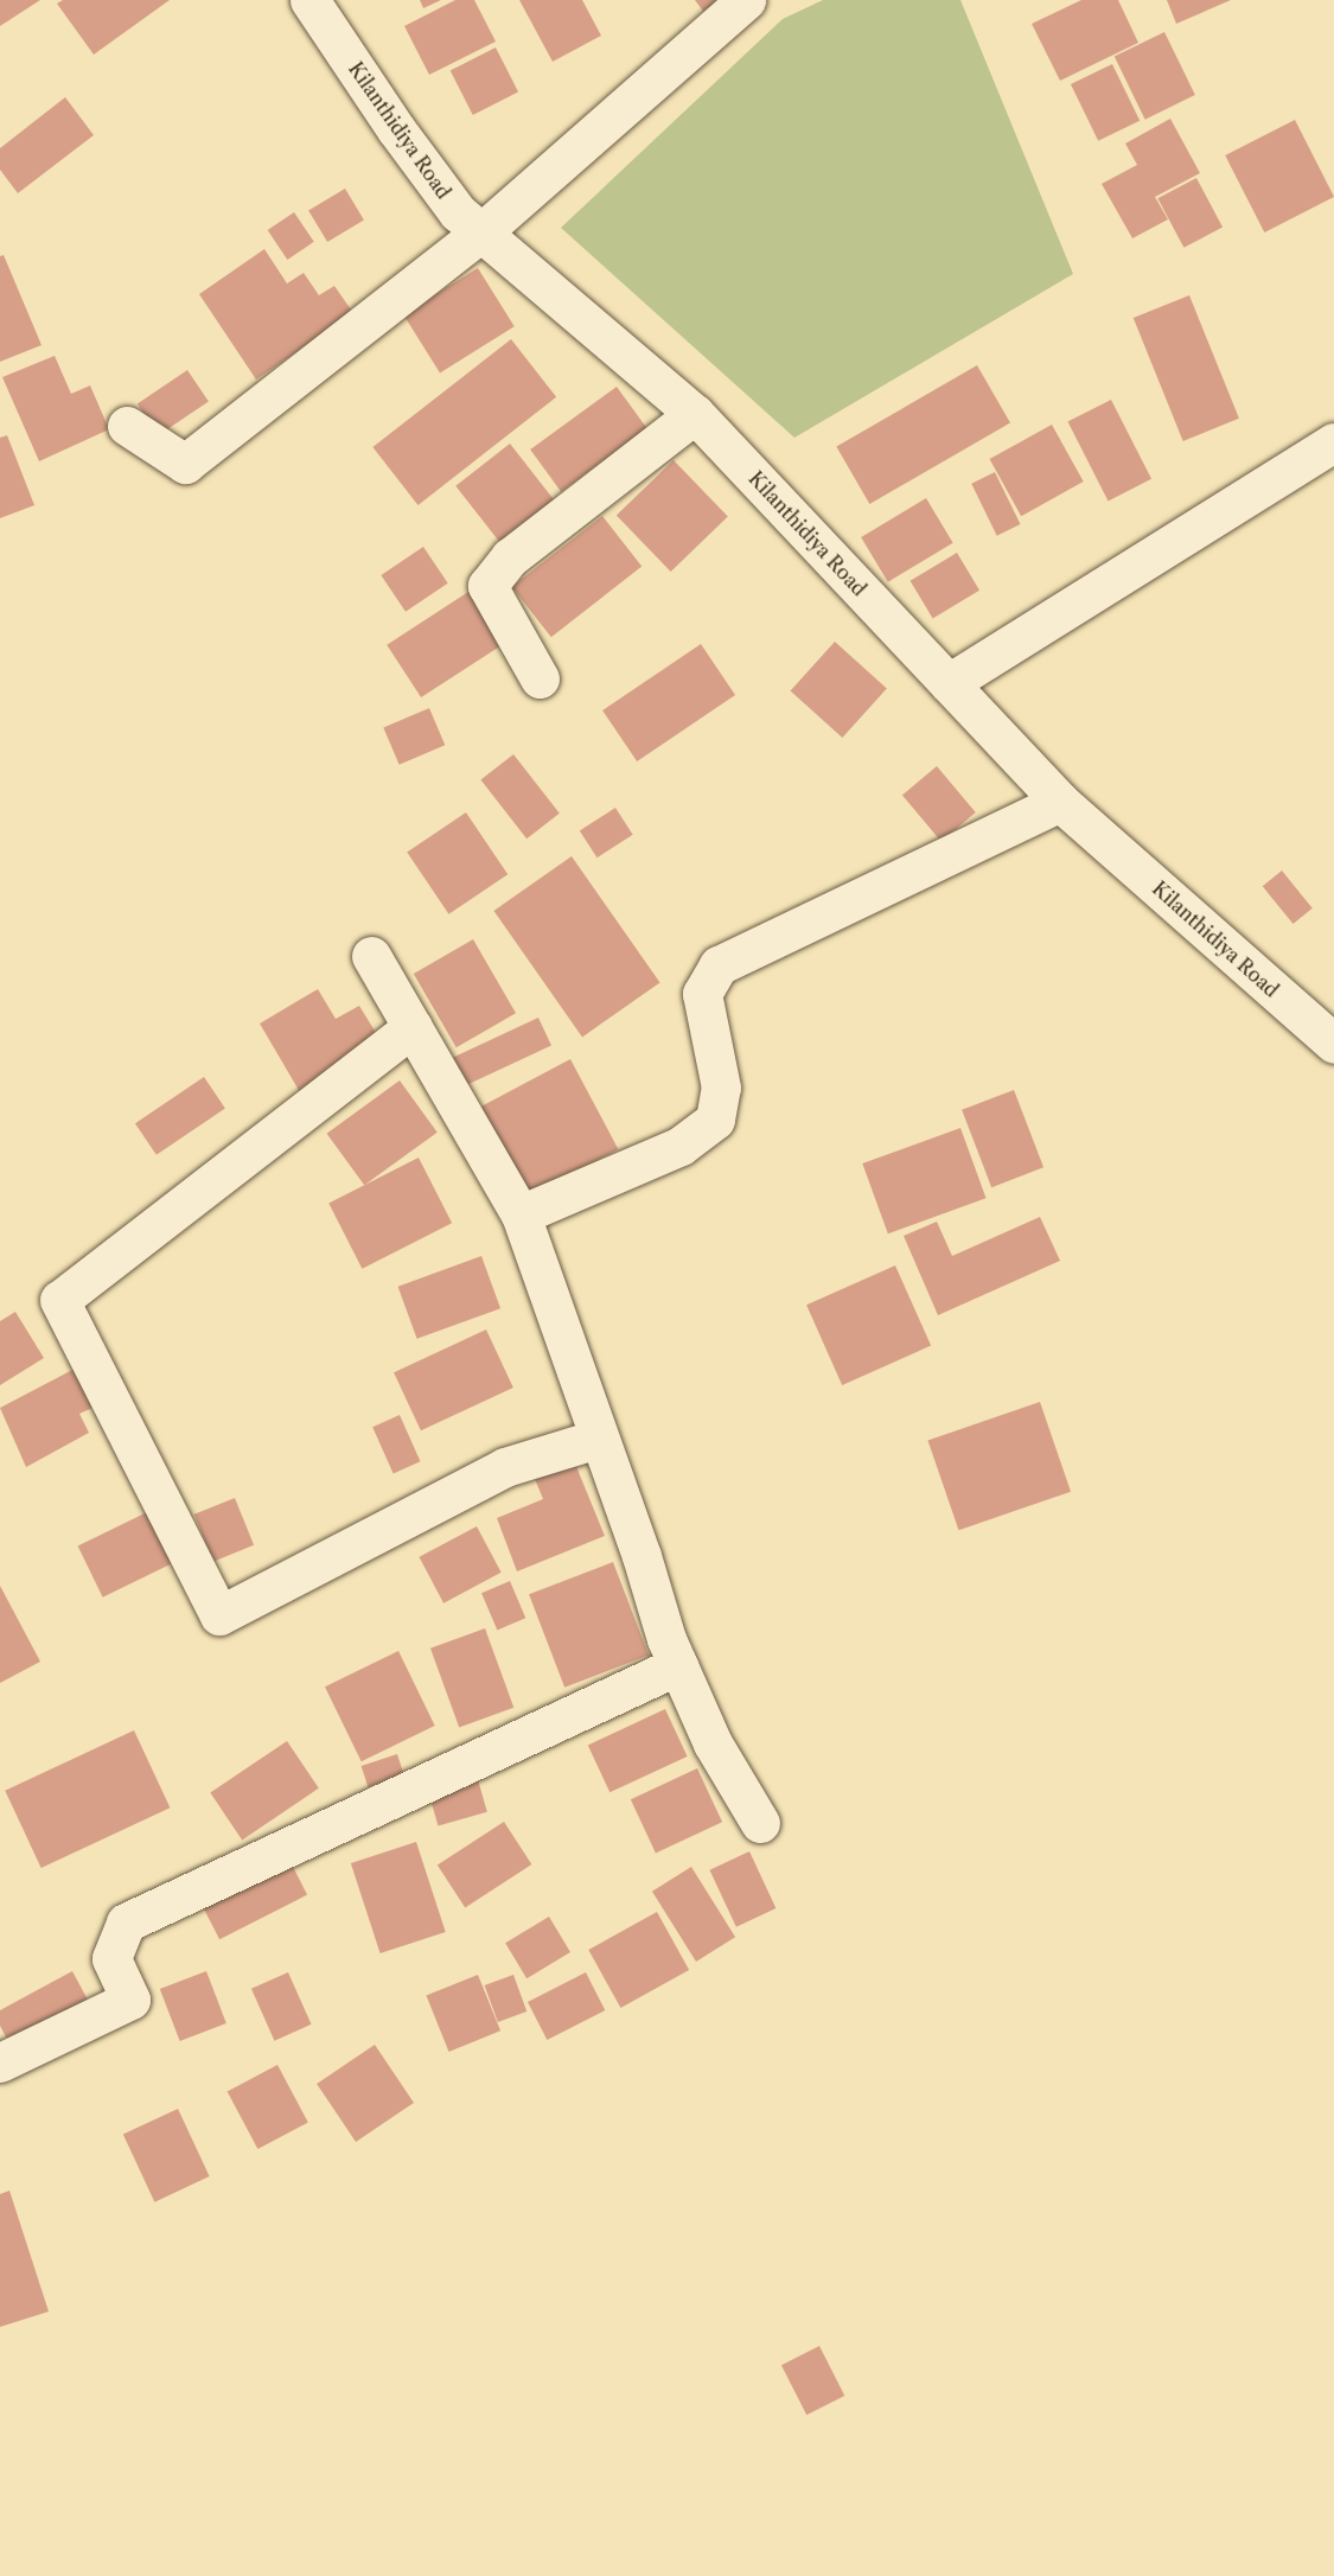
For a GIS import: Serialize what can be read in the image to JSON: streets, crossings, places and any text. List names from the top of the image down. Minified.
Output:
{"streets":{"street":["Kilanthidiya Road"]}}
